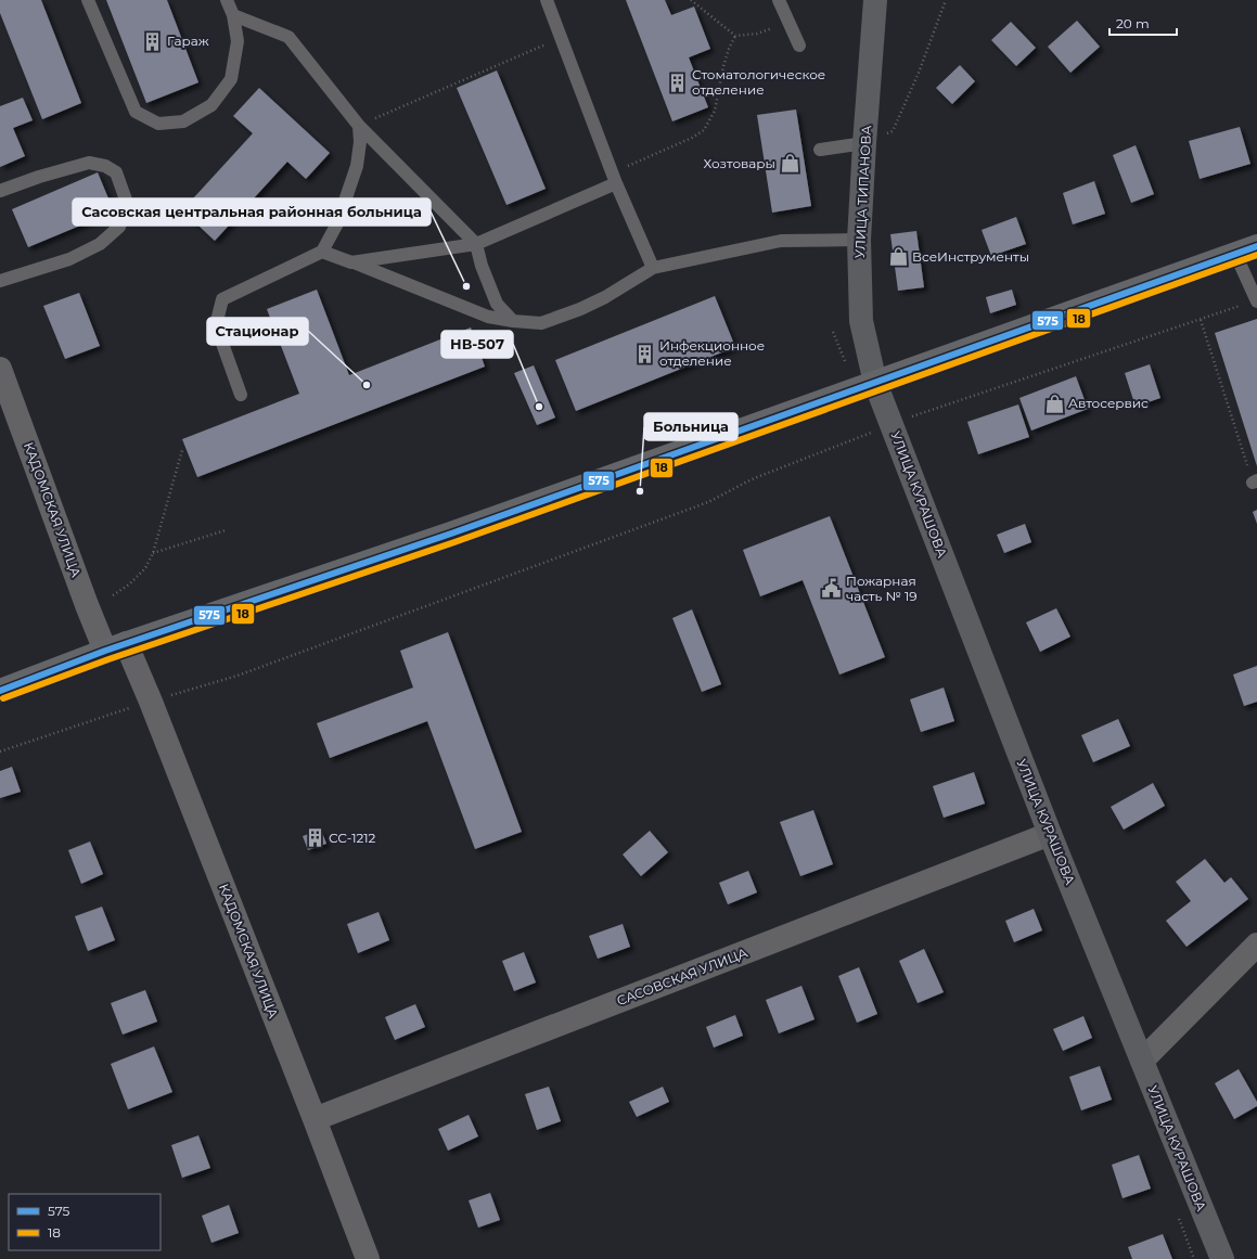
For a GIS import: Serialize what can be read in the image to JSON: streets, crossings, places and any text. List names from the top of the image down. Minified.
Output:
{"streets":{"street":["УЛИЦА ТИПАНОВА","УЛИЦА КУРАШОВА","КАДОМСКАЯ УЛИЦА","САСОВСКАЯ УЛИЦА"]},"crossings":[["УЛИЦА ТИПАНОВА","УЛИЦА КУРАШОВА"],["УЛИЦА КУРАШОВА","САСОВСКАЯ УЛИЦА"],["КАДОМСКАЯ УЛИЦА","САСОВСКАЯ УЛИЦА"]],"places":{"building":["Гараж","Стоматологическое отделение","Инфекционное отделение","СС-1212"],"shop":["Хозтовары","ВсеИнструменты","Автосервис"],"other":["Сасовская центральная районная больница","Стационар","НВ-507","Больница"],"public building":["Пожарная часть № 19"]},"lines":["transit line 575","transit line 18"],"legend":["575","18"],"scale_bar":"20 m"}
